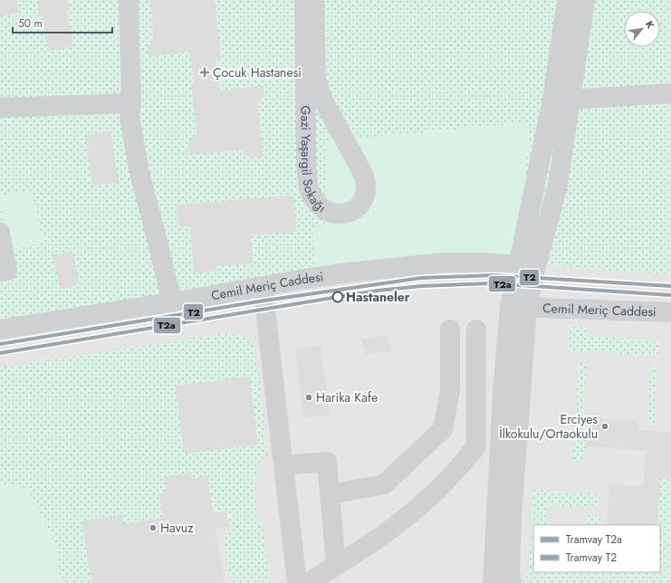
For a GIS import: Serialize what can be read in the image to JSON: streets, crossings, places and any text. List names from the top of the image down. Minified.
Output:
{"streets":{"street":["Gazi Yaşargil Sokağı","Cemil Meriç Caddesi"]},"places":{"health":["Çocuk Hastanesi"],"other":["Hastaneler","Harika Kafe","Erciyes İlkokulu/Ortaokulu","Havuz"]},"lines":["tram line T2","tram line T2a"],"legend":["Tramvay T2a","Tramvay T2"],"scale_bar":"50 m","north":"top right"}
